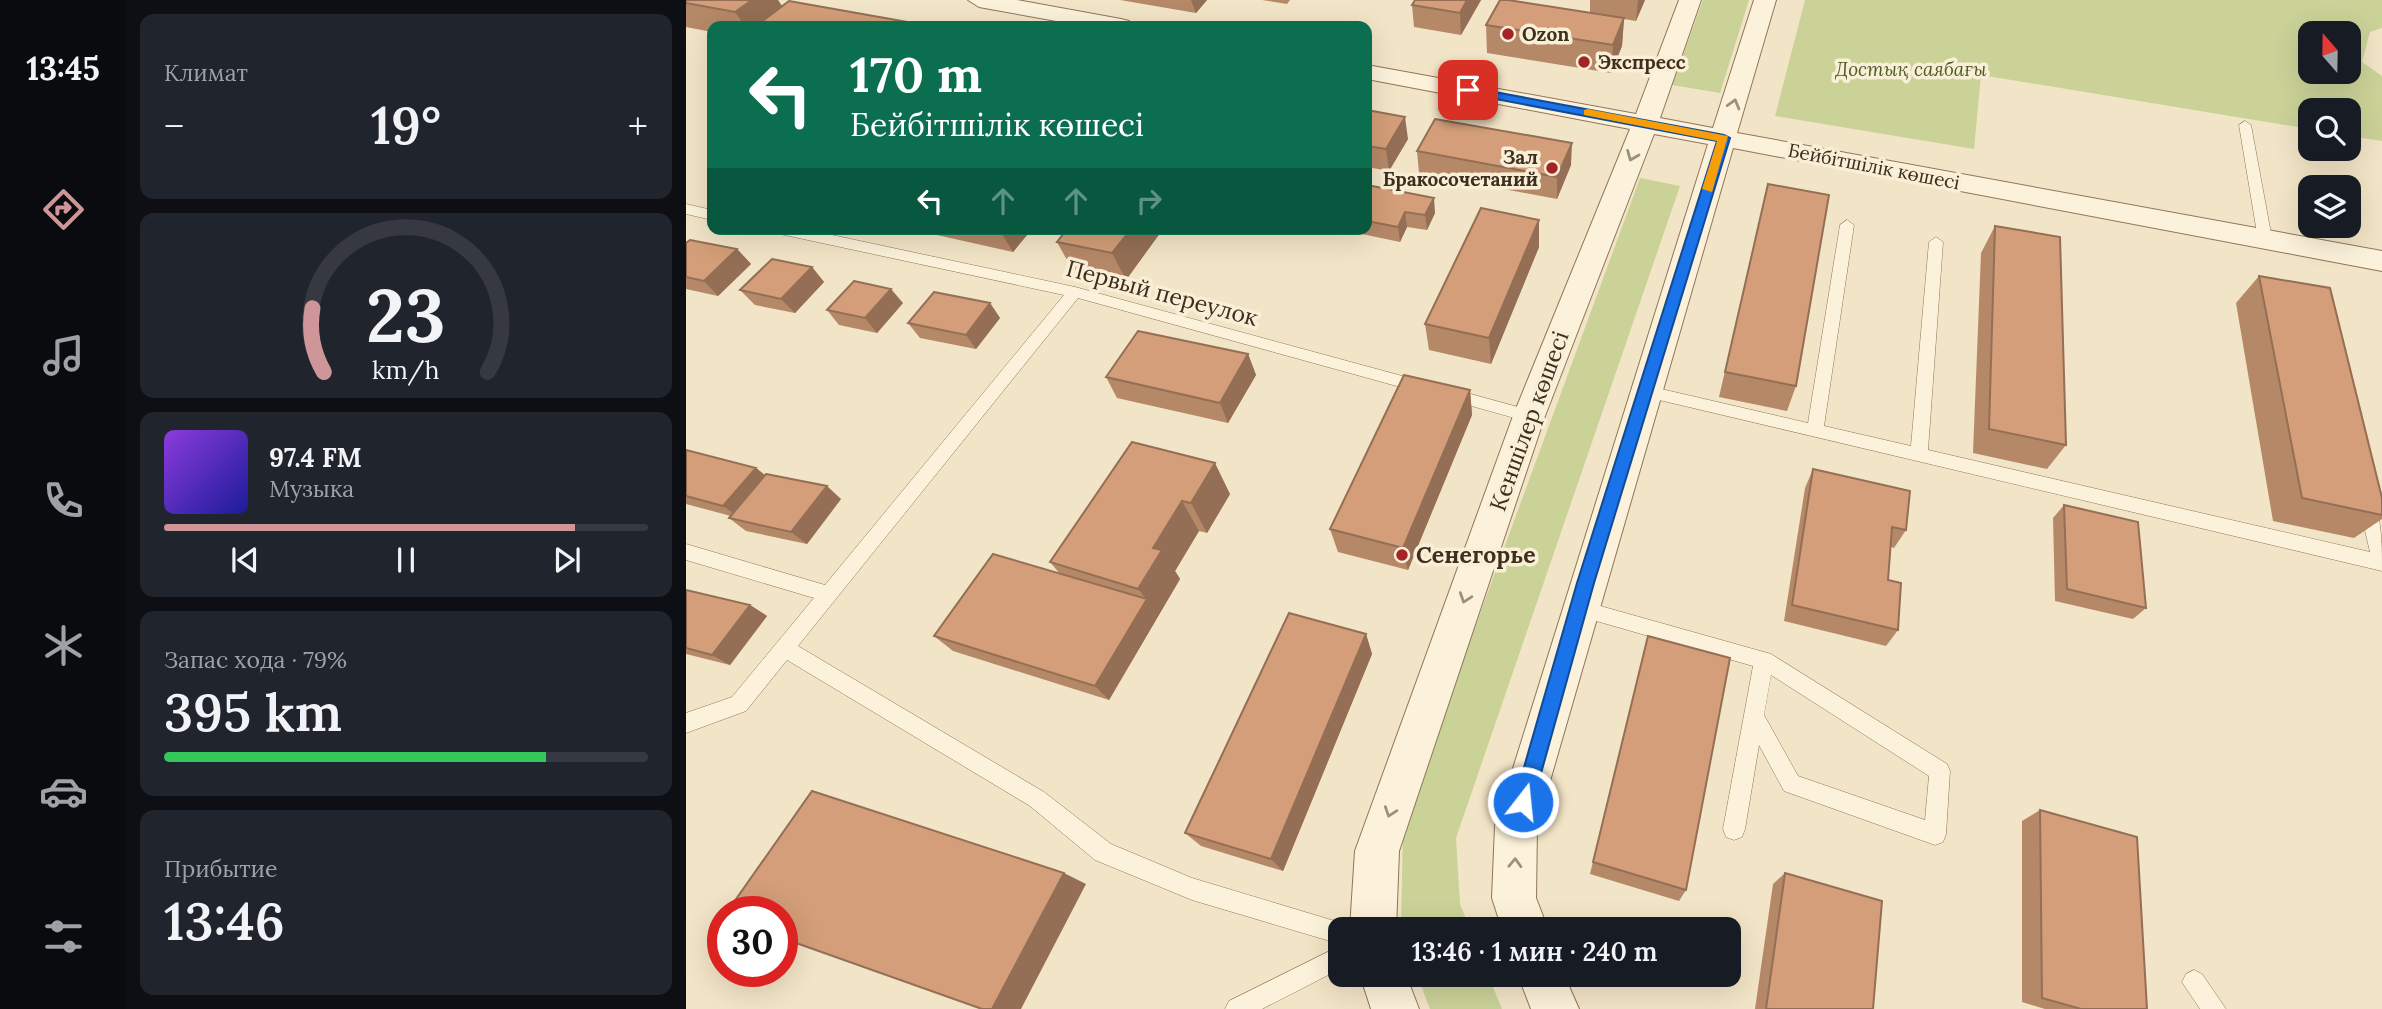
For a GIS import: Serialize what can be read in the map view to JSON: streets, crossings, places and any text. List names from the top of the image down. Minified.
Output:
{"streets":{"street":["Бейбітшілік көшесі","Кеншілер көшесі"],"lane":["Первый переулок"]},"crossings":[["Бейбітшілік көшесі","Кеншілер көшесі"],["Первый переулок","Кеншілер көшесі"]],"parks":["Достық саябағы"],"places":["Ozon","Экспресс","Зал Бракосочетаний","Сенегорье"],"north":"top","page":{"tabs":"13:45","tile":["Климат",["Запас хода · 79%","395 km"],["Прибытие","13:46"]],"turn":["170 m","Бейбітшілік көшесі"],"heat":["−","19°","+"],"song":["97.4 FM","Музыка"],"limit":"30","trip":"13:46 · 1 мин · 240 m","gauge":["23","km/h"]}}
